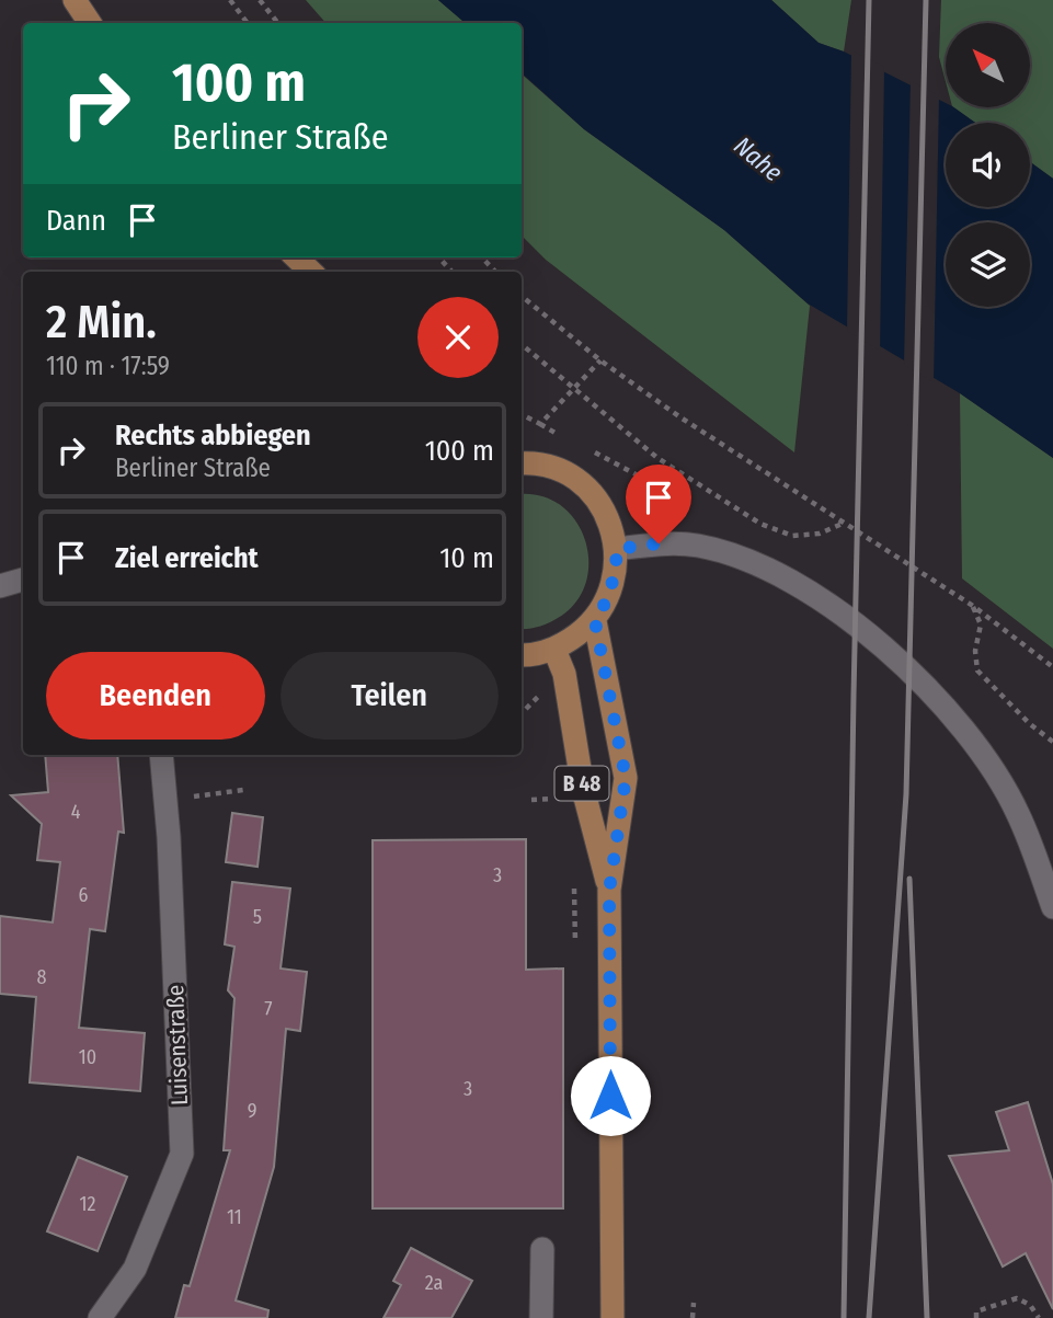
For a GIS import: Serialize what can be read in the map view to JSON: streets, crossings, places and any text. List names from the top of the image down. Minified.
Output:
{"streets":{"main road":["B 48"],"street":["Luisenstraße"]},"water":["Nahe"],"house_numbers":["4","3","6","5","8","7","10","3","9","12","11","2a"],"north":"top left","page":{"turn":["100 m","Berliner Straße"],"then":"Dann","heading":["2 Min.","110 m · 17:59"],"list":[{"name":"Rechts abbiegen","note":"Berliner Straße","value":"100 m"},{"name":"Ziel erreicht","value":"10 m"}],"buttons":["Beenden","Teilen"]}}
